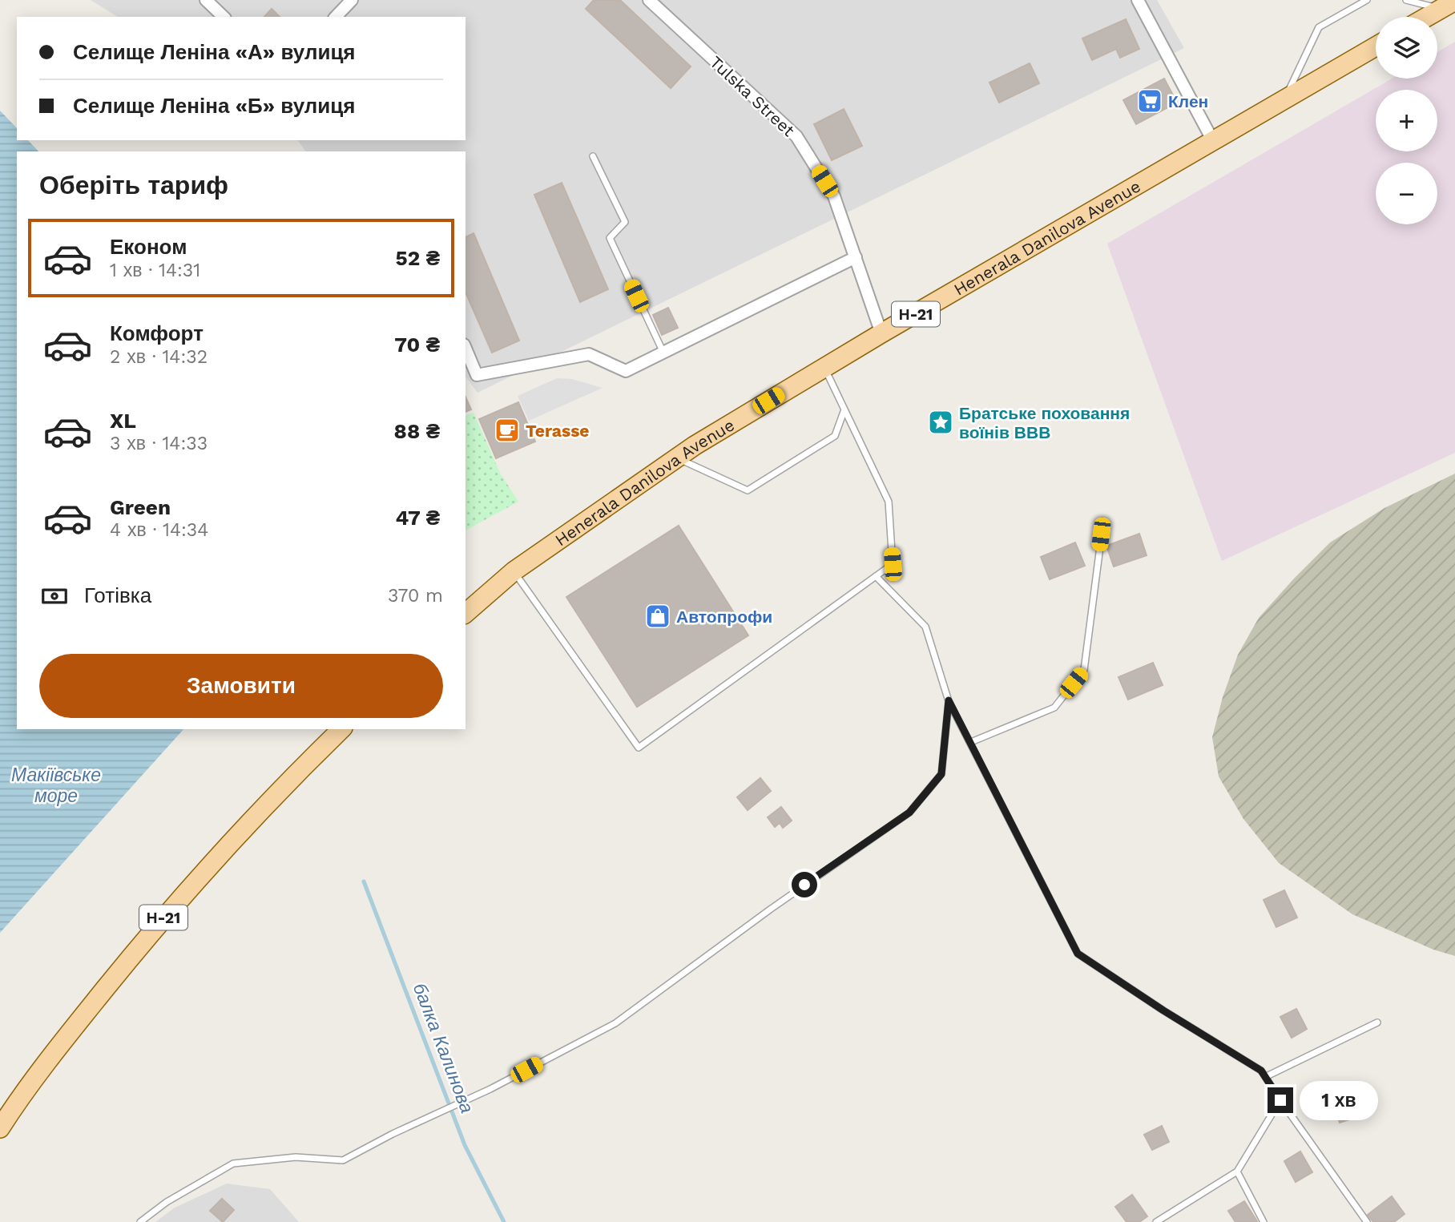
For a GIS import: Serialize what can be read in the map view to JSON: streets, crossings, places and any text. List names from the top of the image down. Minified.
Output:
{"streets":{"main road":["Henerala Danilova Avenue","Н-21"],"street":["Tulska Street"]},"crossings":[["Tulska Street","Henerala Danilova Avenue"]],"water":["Макіївське море","балка Калинова"],"places":{"supermarket":["Клен"],"place":["Братське поховання воїнів ВВВ"],"cafe":["Terasse"],"shop":["Автопрофи"]},"page":{"map_buttons":["+","−"],"banner":["Селище Леніна «А» вулиця","Селище Леніна «Б» вулиця"],"heading":"Оберіть тариф","list":[{"name":"Економ","note":"1 хв · 14:31","value":"52 ₴"},{"name":"Комфорт","note":"2 хв · 14:32","value":"70 ₴"},{"name":"XL","note":"3 хв · 14:33","value":"88 ₴"},{"name":"Green","note":"4 хв · 14:34","value":"47 ₴"}],"pay":["Готівка","370 m"],"buttons":"Замовити","bubble":"1 хв"}}
